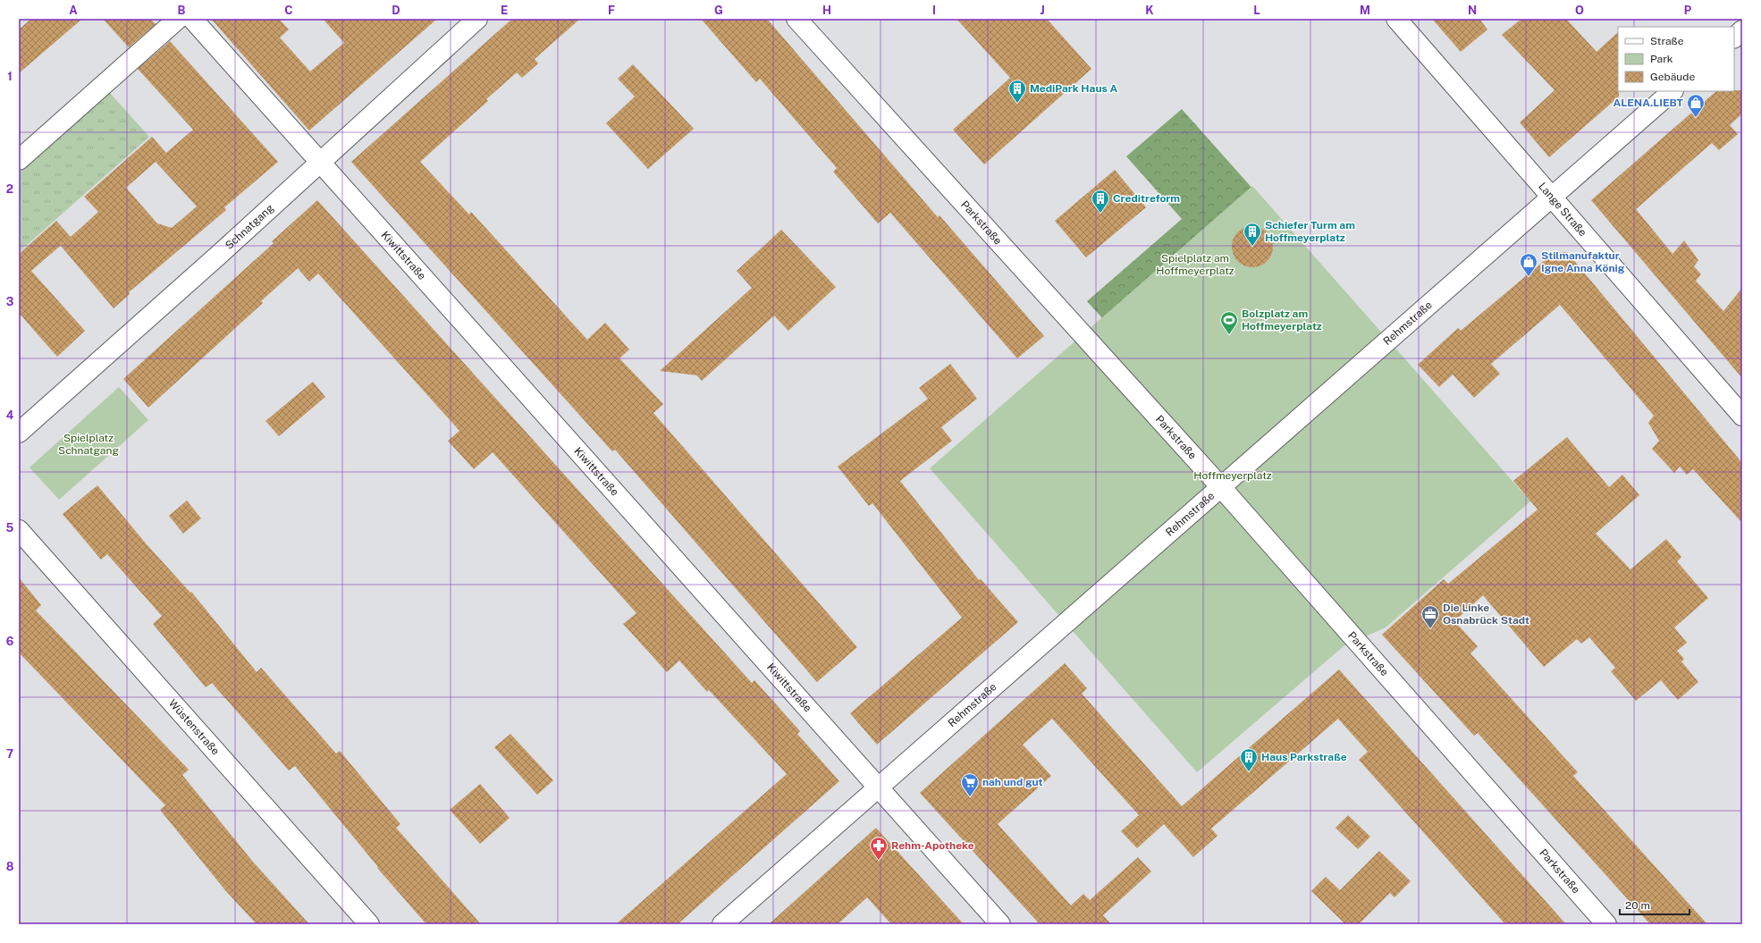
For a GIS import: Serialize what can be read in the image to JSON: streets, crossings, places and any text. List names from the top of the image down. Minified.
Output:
{"streets":{"street":["Lange Straße","Parkstraße","Schnatgang","Kiwittstraße","Rehmstraße","Wüstenstraße"]},"crossings":[["Lange Straße","Rehmstraße"],["Parkstraße","Rehmstraße"],["Schnatgang","Kiwittstraße"],["Kiwittstraße","Rehmstraße"]],"parks":["Spielplatz am Hoffmeyerplatz","Spielplatz Schnatgang","Hoffmeyerplatz"],"places":{"building":["MediPark Haus A","Creditreform","Schiefer Turm am Hoffmeyerplatz","Haus Parkstraße"],"shop":["ALENA.LIEBT","Stilmanufaktur Igne Anna König"],"sports":["Bolzplatz am Hoffmeyerplatz"],"office":["Die Linke Osnabrück Stadt"],"supermarket":["nah und gut"],"pharmacy":["Rehm-Apotheke"]},"legend":["Straße","Park","Gebäude"],"scale_bar":"20 m","grid":{"columns":["A","B","C","D","E","F","G","H","I","J","K","L","M","N","O","P"],"rows":["1","2","3","4","5","6","7","8"]}}
